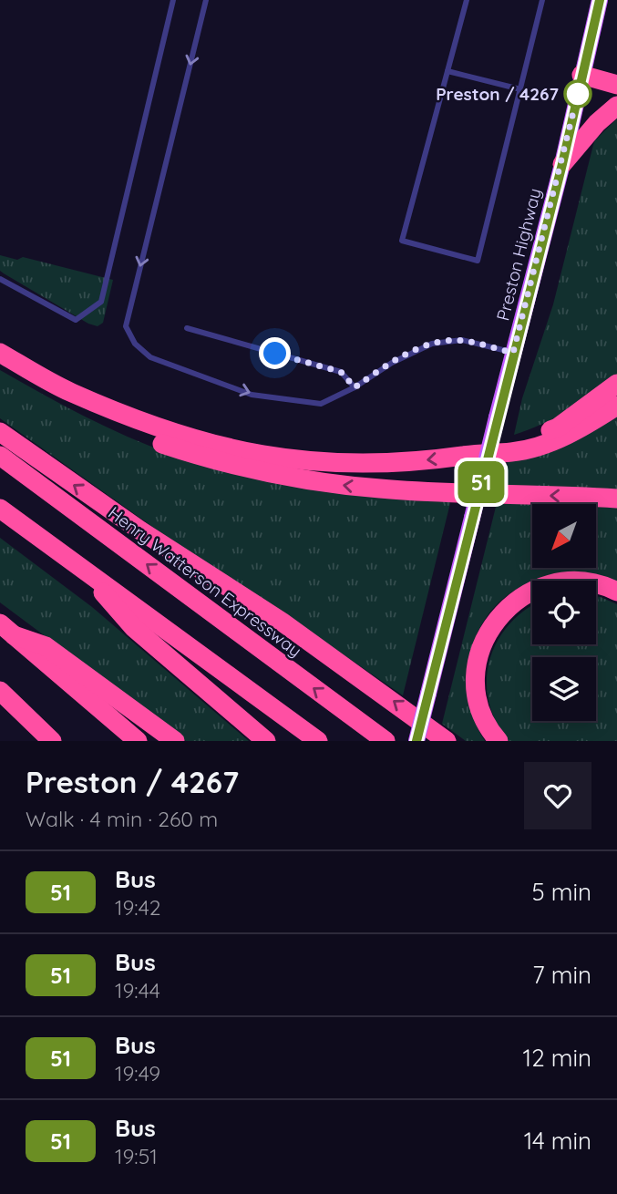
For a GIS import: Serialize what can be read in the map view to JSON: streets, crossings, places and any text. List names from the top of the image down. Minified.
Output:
{"streets":{"highway":["Henry Watterson Expressway"],"main road":["Preston Highway"]},"places":["Preston / 4267"],"lines":["bus line 51"],"north":"bottom left","page":{"on_map":"51","heading":["Preston / 4267","Walk · 4 min · 260 m"],"list":[{"mark":"51","name":"Bus","note":"19:42","value":"5 min"},{"mark":"51","name":"Bus","note":"19:44","value":"7 min"},{"mark":"51","name":"Bus","note":"19:49","value":"12 min"},{"mark":"51","name":"Bus","note":"19:51","value":"14 min"}]}}
